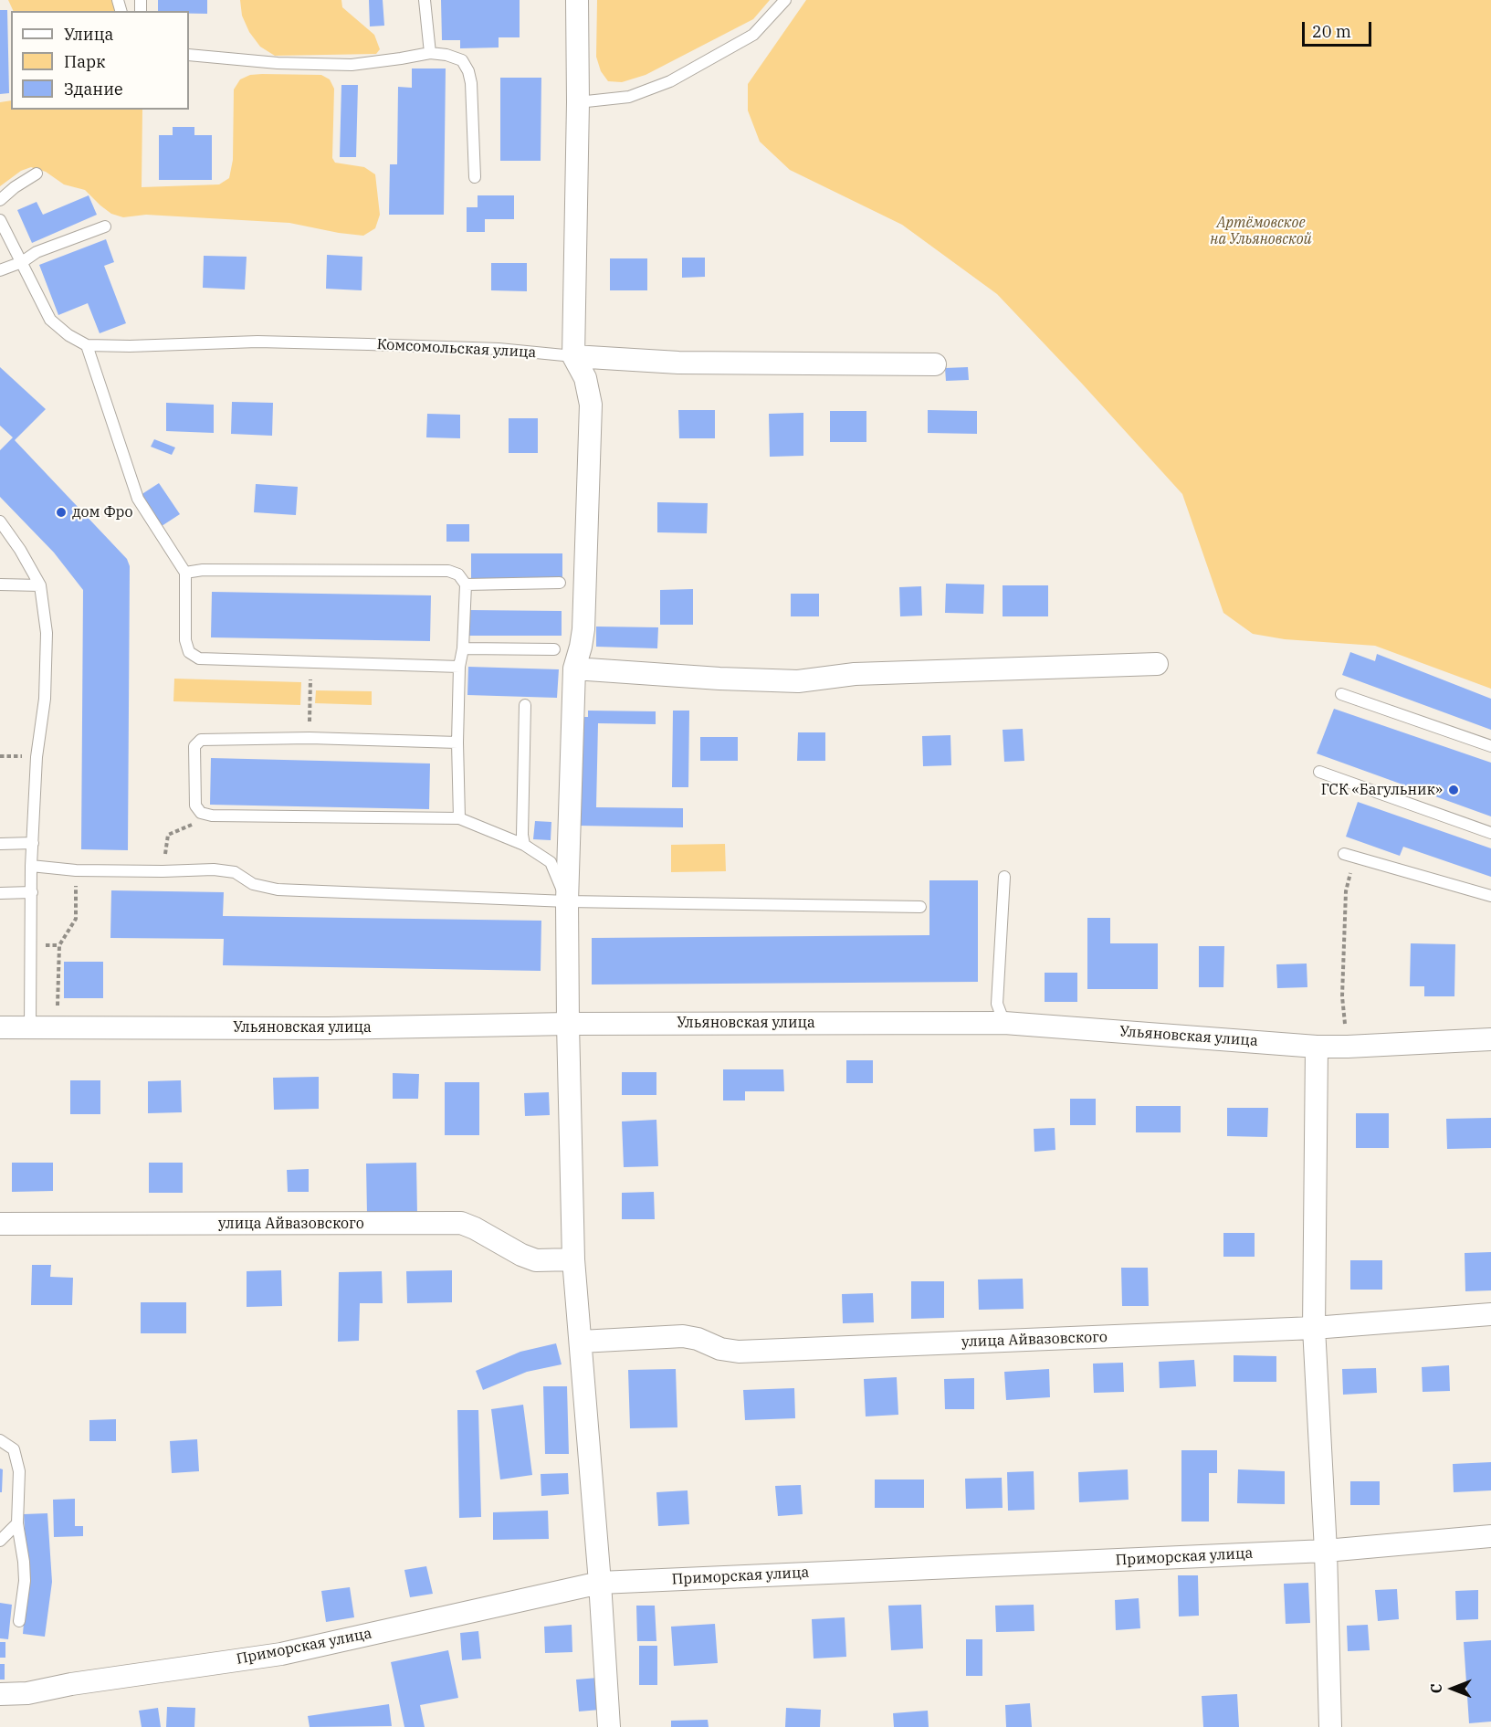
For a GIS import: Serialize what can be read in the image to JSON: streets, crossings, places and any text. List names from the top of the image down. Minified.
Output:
{"streets":{"street":["Комсомольская улица","Ульяновская улица","улица Айвазовского","Приморская улица"]},"parks":["Артёмовское на Ульяновской"],"places":["дом Фро","ГСК «Багульник»"],"legend":["Улица","Парк","Здание"],"scale_bar":"20 m","north":"left"}
